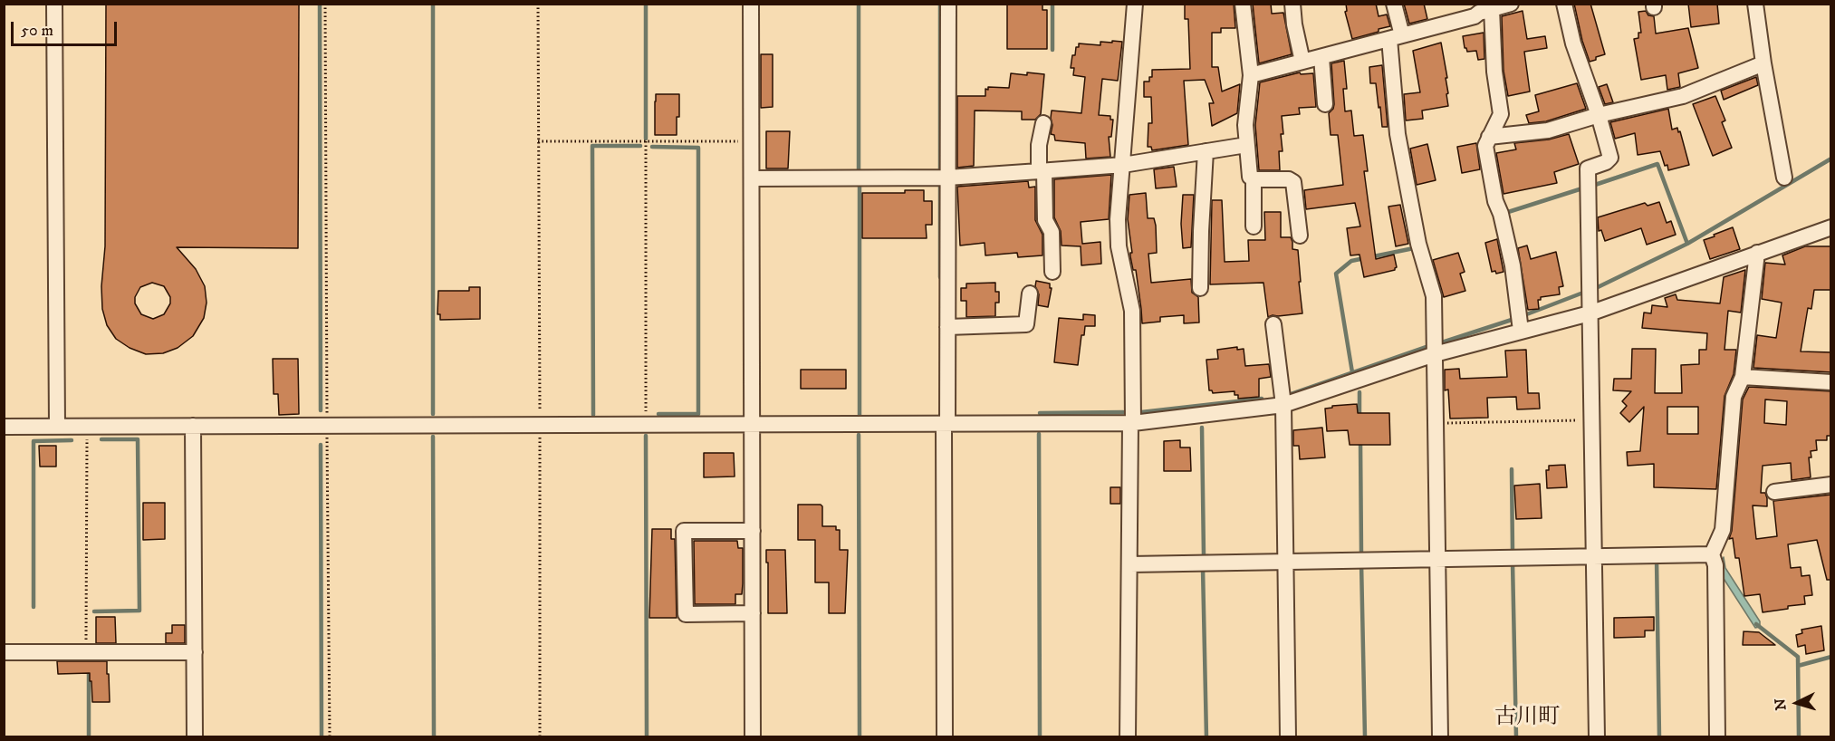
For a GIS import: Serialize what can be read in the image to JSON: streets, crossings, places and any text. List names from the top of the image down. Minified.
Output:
{"districts":["古川町"],"scale_bar":"50 m","north":"left"}
